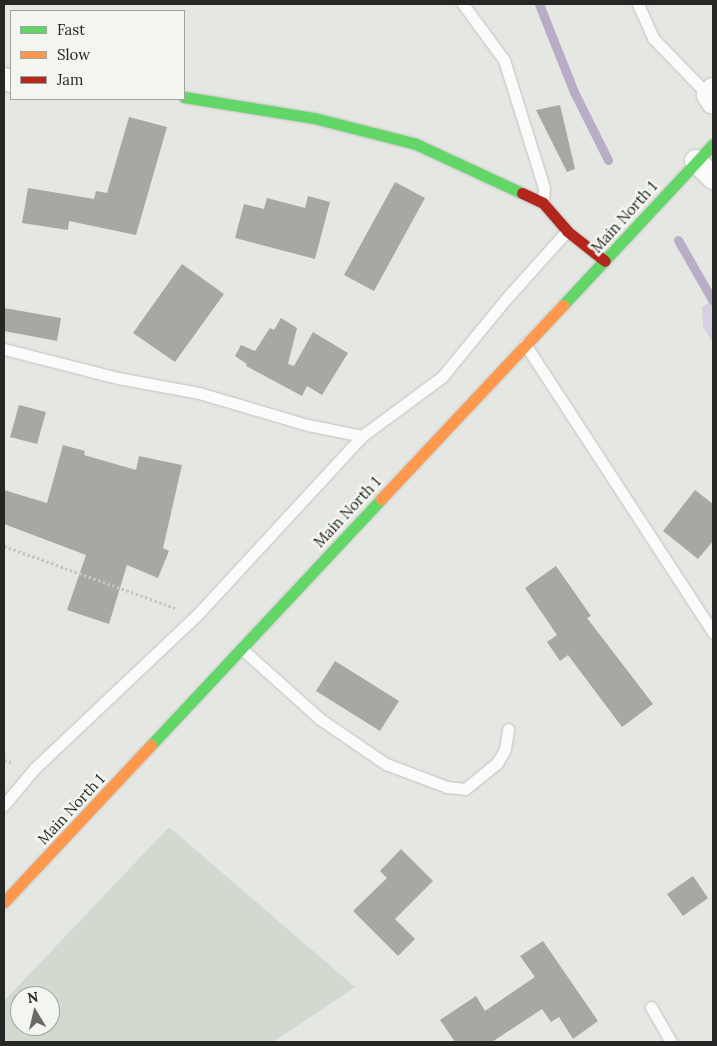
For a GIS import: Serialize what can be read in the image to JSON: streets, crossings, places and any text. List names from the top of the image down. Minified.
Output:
{"streets":{"main road":["Main North 1"]},"legend":["Fast","Slow","Jam"],"north":"top"}
